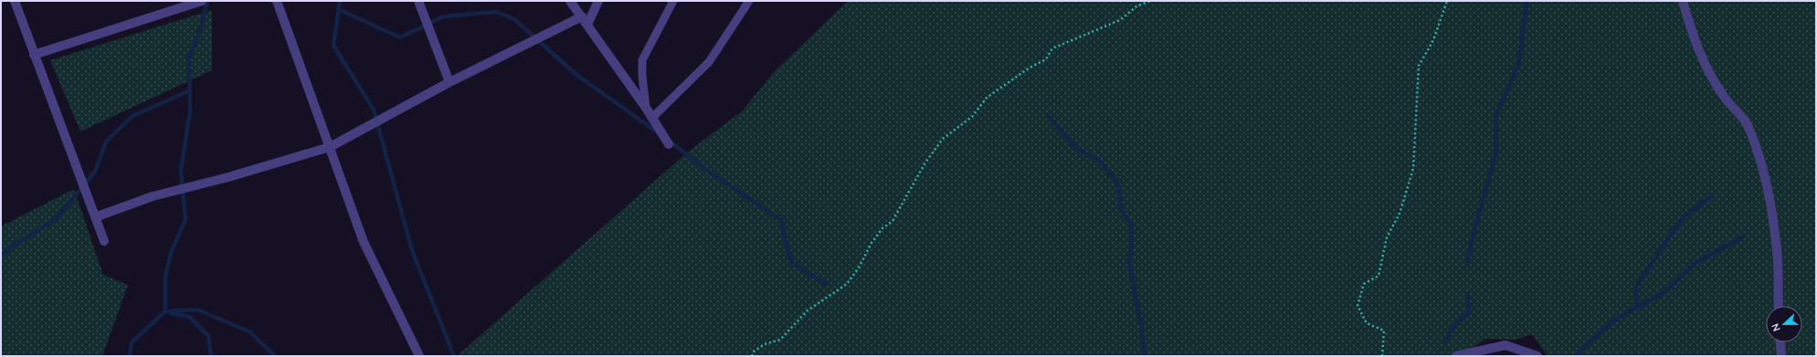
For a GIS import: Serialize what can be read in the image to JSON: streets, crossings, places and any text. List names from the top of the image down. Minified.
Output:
{"north":"left"}
